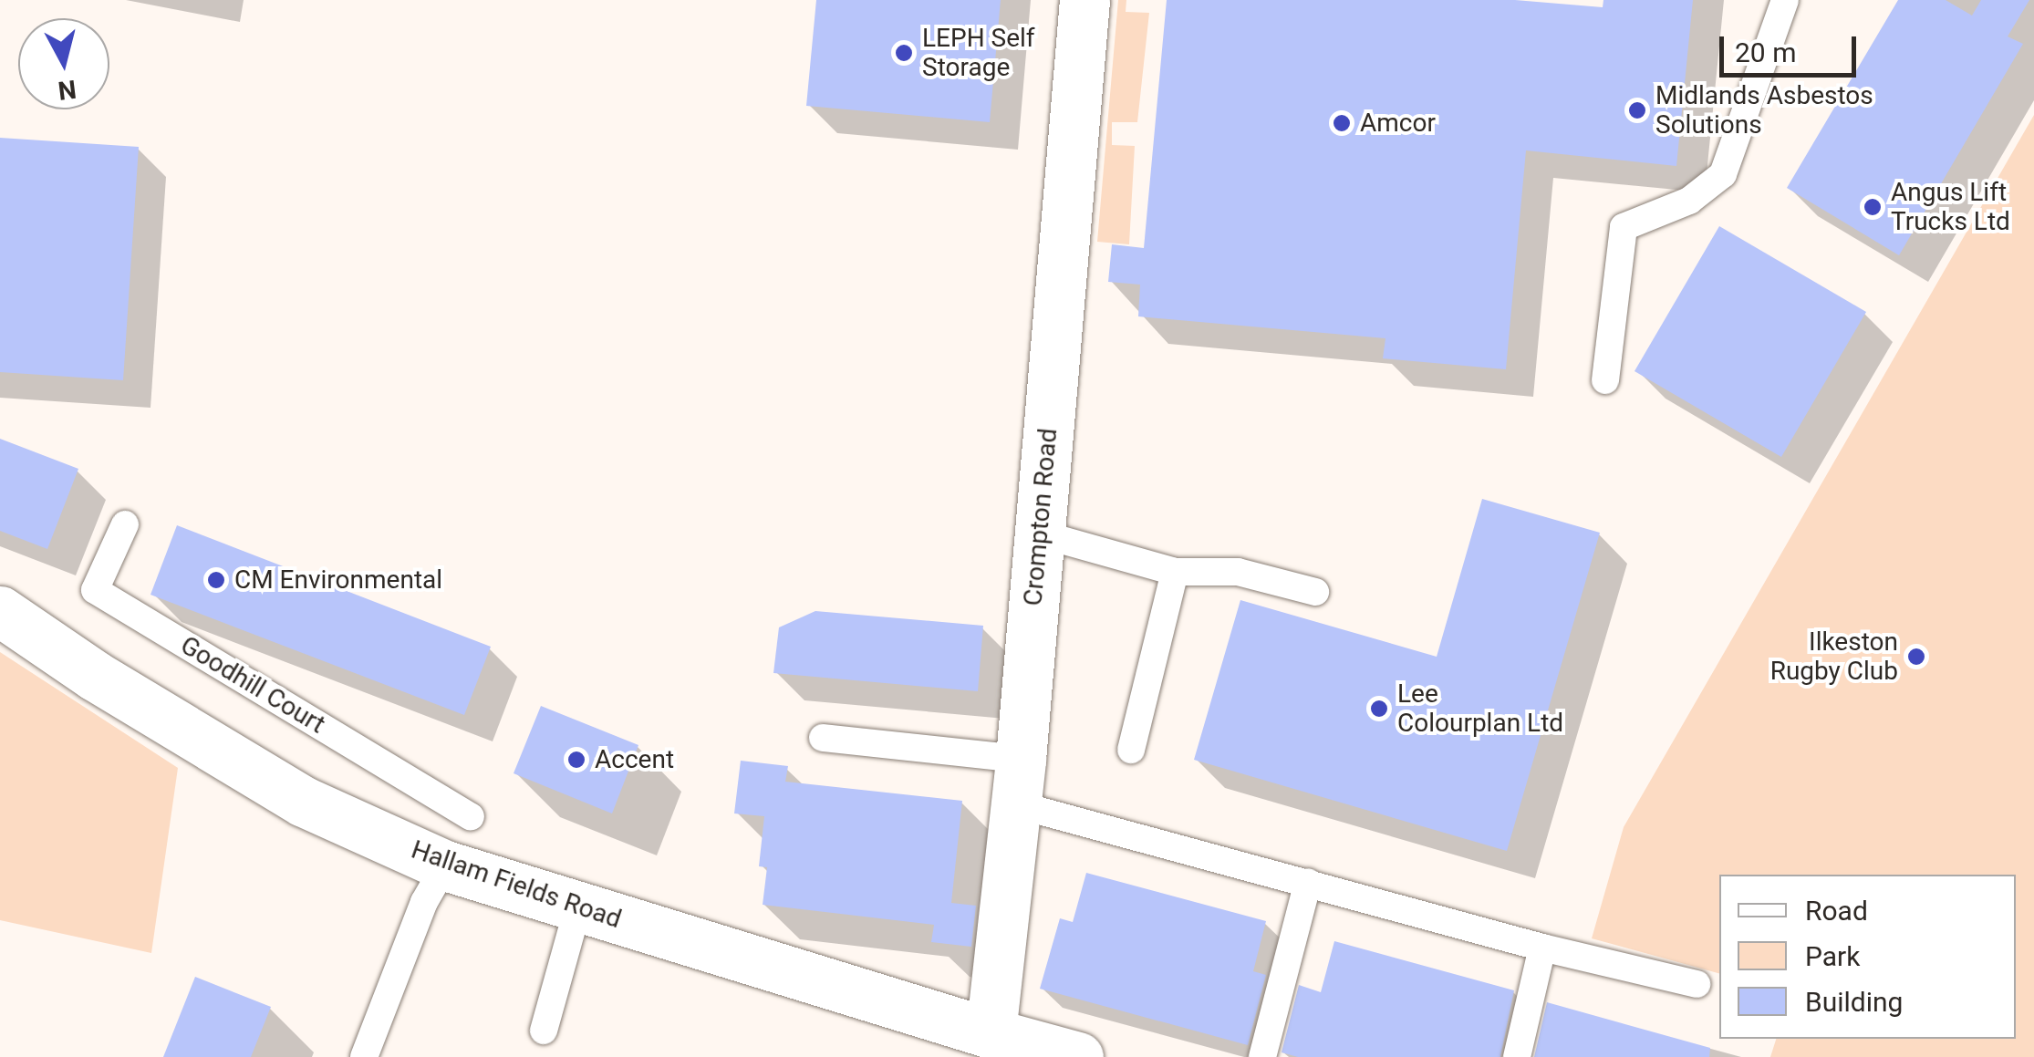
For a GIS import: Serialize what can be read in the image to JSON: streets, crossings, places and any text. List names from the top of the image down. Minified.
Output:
{"streets":{"street":["Crompton Road","Hallam Fields Road"],"lane":["Goodhill Court"]},"crossings":[["Crompton Road","Hallam Fields Road"]],"places":["LEPH Self Storage","Midlands Asbestos Solutions","Amcor","Angus Lift Trucks Ltd","CM Environmental","Ilkeston Rugby Club","Lee Colourplan Ltd","Accent"],"legend":["Road","Park","Building"],"scale_bar":"20 m","north":"bottom"}
